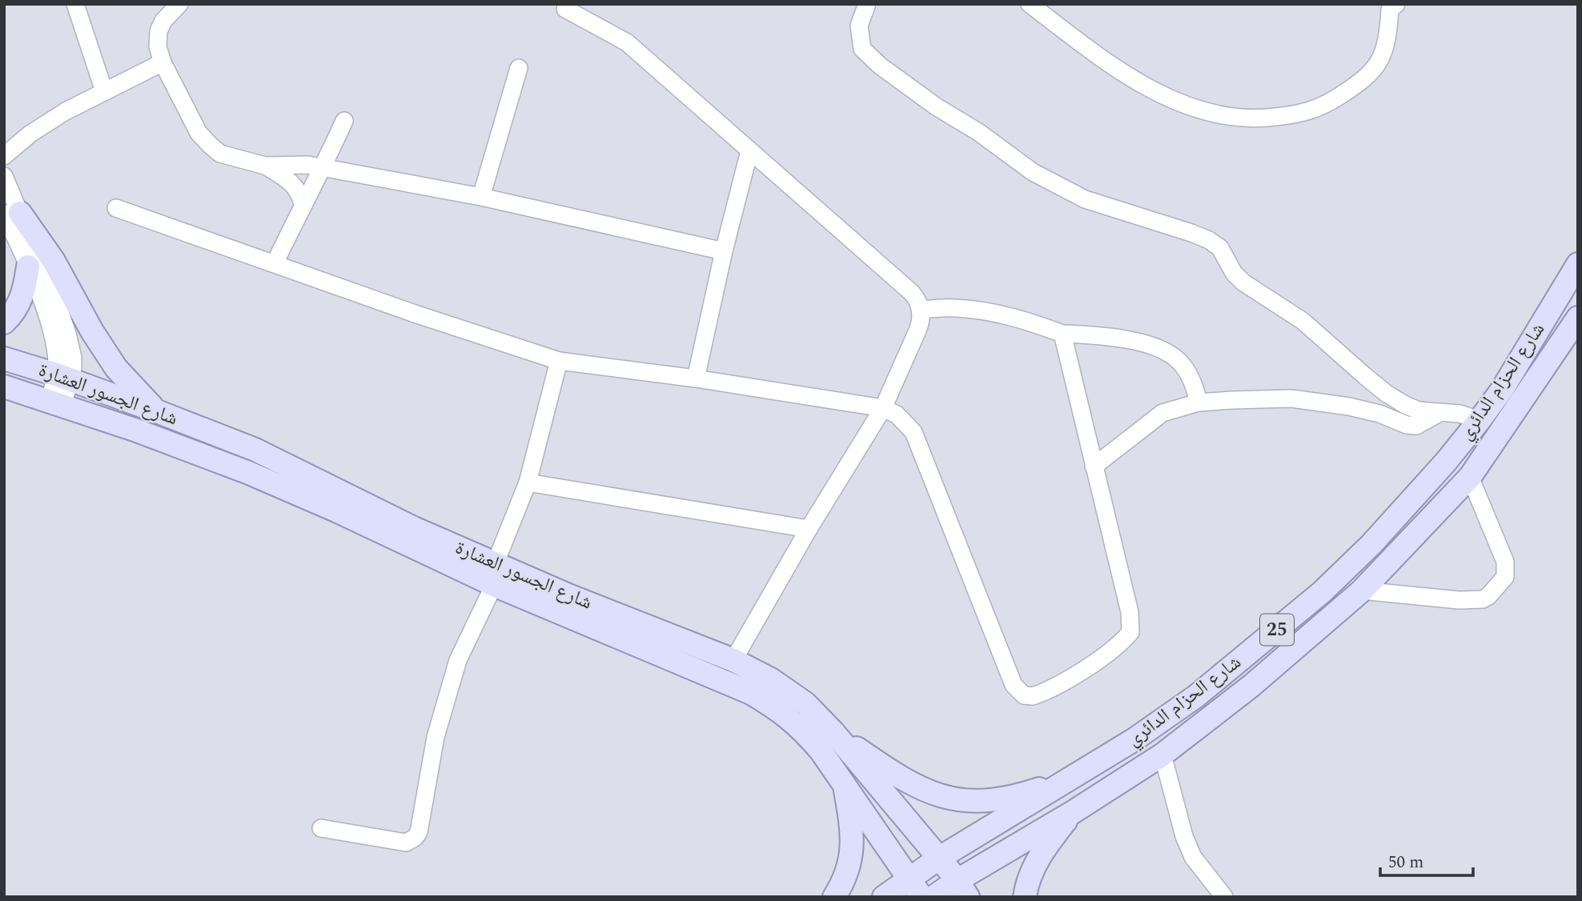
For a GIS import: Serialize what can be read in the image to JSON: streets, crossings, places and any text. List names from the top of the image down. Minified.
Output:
{"streets":{"main road":["شارع الحزام الدائري","شارع الجسور العشارة","25"]},"crossings":[["شارع الحزام الدائري","شارع الجسور العشارة"]],"scale_bar":"50 m"}
